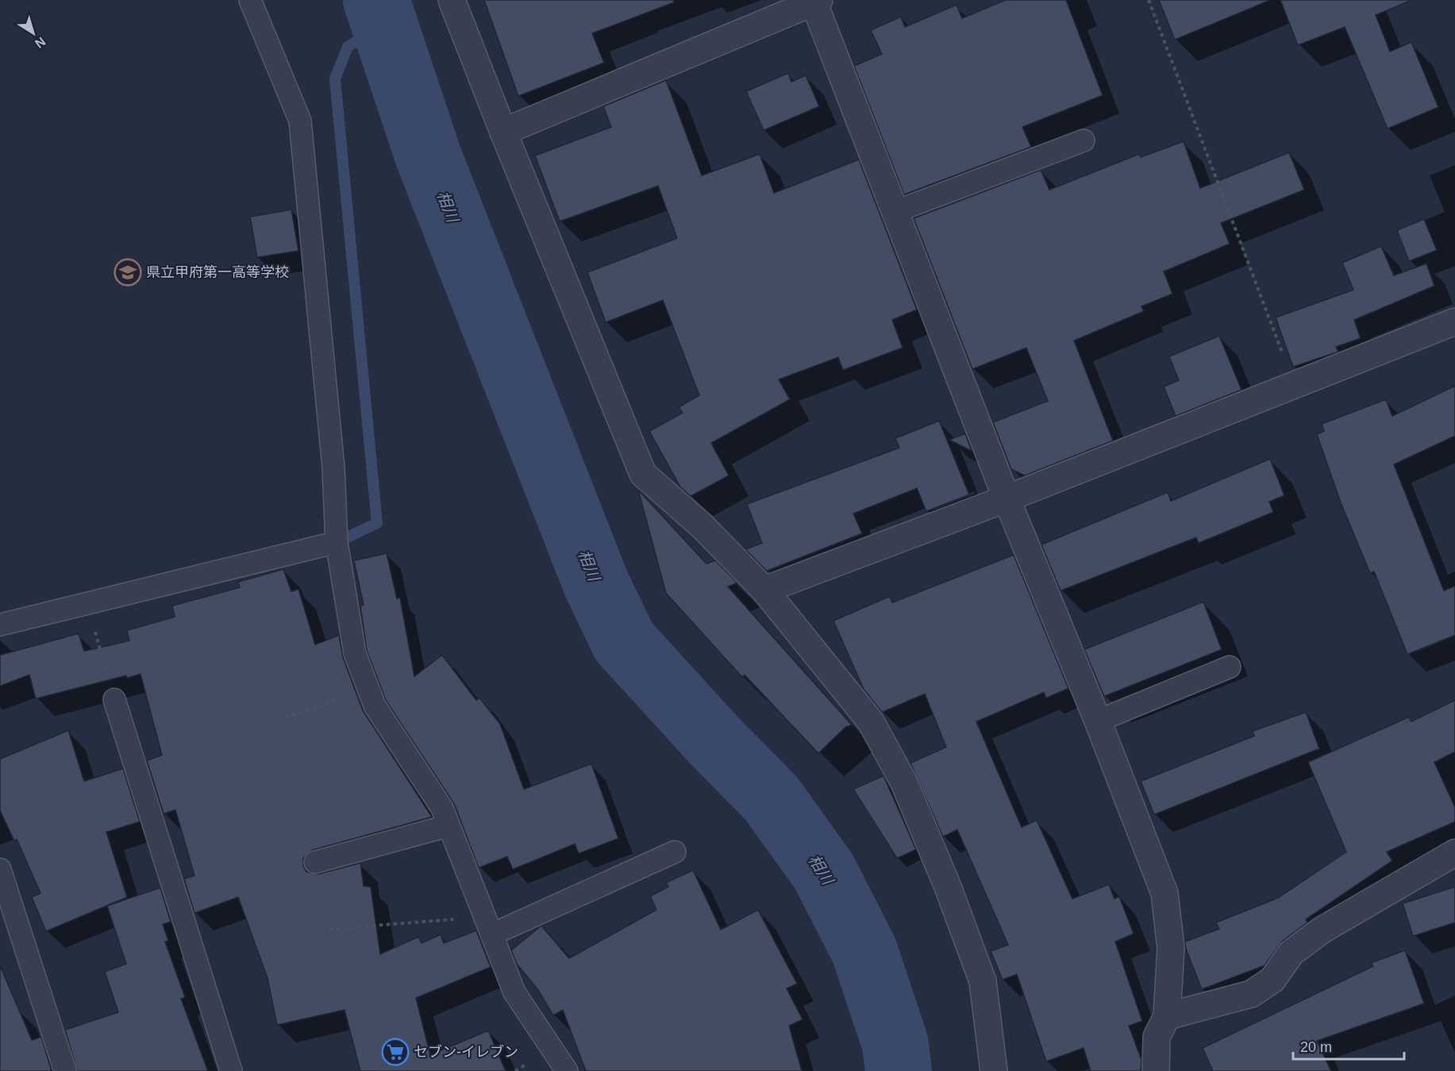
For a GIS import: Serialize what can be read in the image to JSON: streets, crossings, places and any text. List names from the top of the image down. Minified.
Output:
{"water":["相川"],"places":{"school or university":["県立甲府第一高等学校"],"supermarket":["セブン-イレブン"]},"scale_bar":"20 m","north":"bottom right"}
